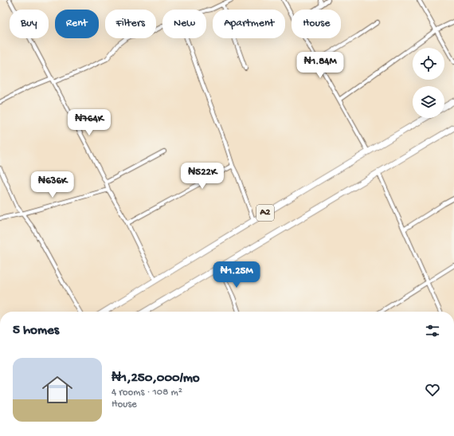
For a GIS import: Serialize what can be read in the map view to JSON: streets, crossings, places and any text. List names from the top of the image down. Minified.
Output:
{"streets":{"highway":["A2"]},"page":{"chip":["Buy","Rent","Filters","New","Apartment","House"],"price":["₦1.84M","₦764K","₦522K","₦636K","₦1.25M"],"heading":"5 homes","list":[{"name":"₦1,250,000/mo","note":"4 rooms · 108 m² · House"}]}}
